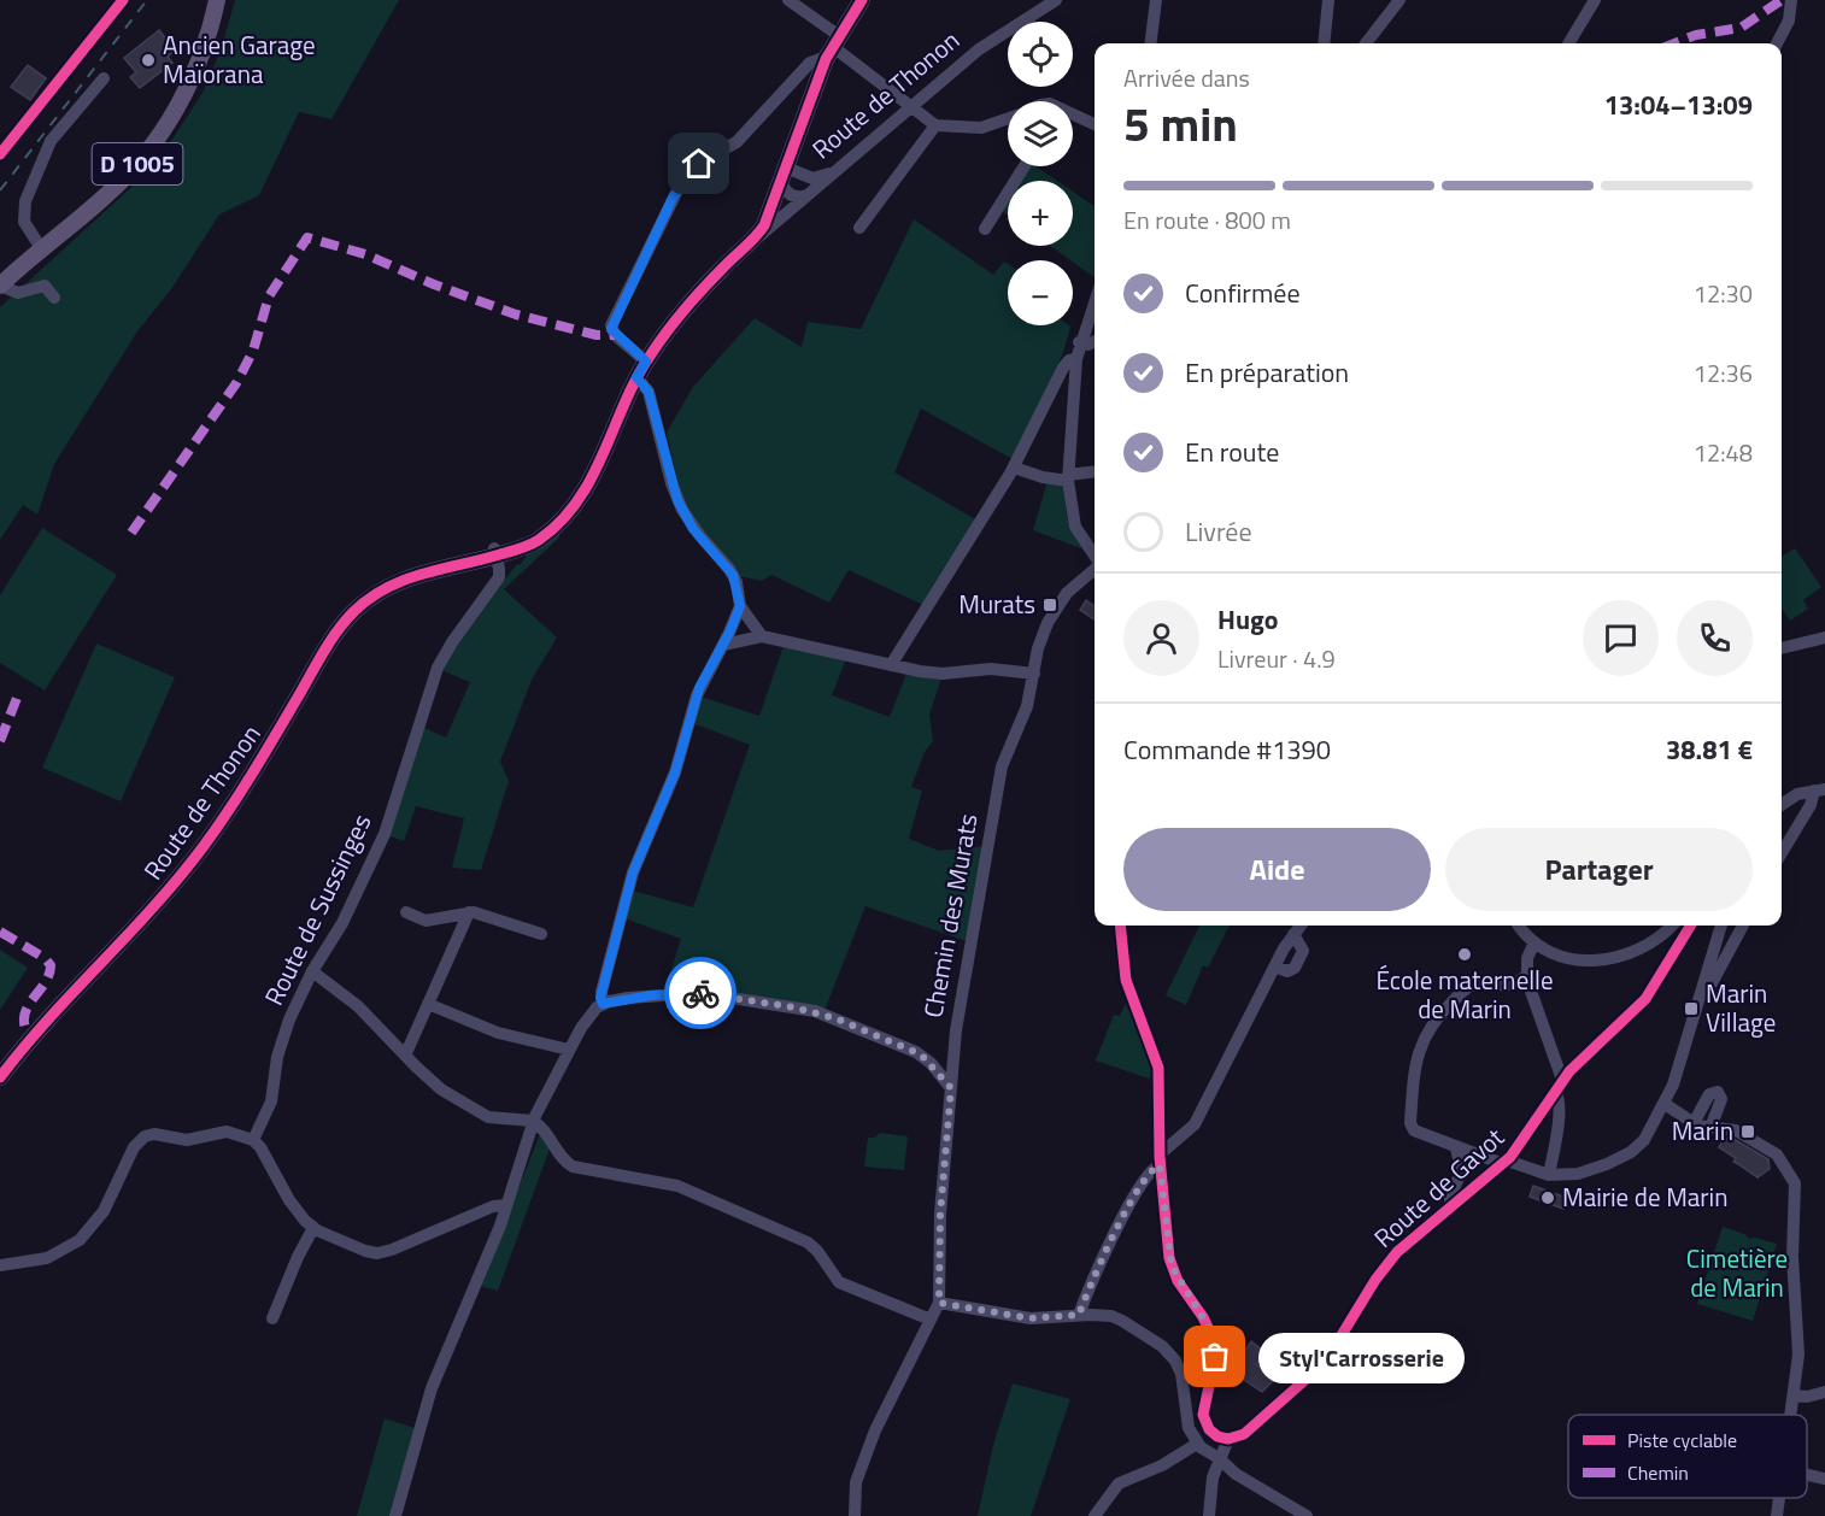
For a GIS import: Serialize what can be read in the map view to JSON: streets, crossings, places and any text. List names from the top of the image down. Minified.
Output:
{"streets":{"main road":["Route de Thonon","D 1005"],"street":["Route de Sussinges","Chemin des Murats","Route de Gavot"]},"crossings":[["Route de Thonon","Route de Sussinges"]],"parks":["Cimetière de Marin"],"places":{"other":["Ancien Garage Maïorana","École maternelle de Marin","Mairie de Marin","Styl'Carrosserie"],"transit":["Murats","Marin Village","Marin"]},"legend":["Piste cyclable","Chemin"],"page":{"map_buttons":["+","−"],"heading":["5 min","Arrivée dans","13:04–13:09"],"panel":["Hugo","Livreur · 4.9","Commande #1390","38.81 €"],"bar":"En route · 800 m","list":[["Confirmée","12:30"],["En préparation","12:36"],["En route","12:48"],"Livrée"],"buttons":["Aide","Partager"],"bubble":"Styl'Carrosserie"}}
